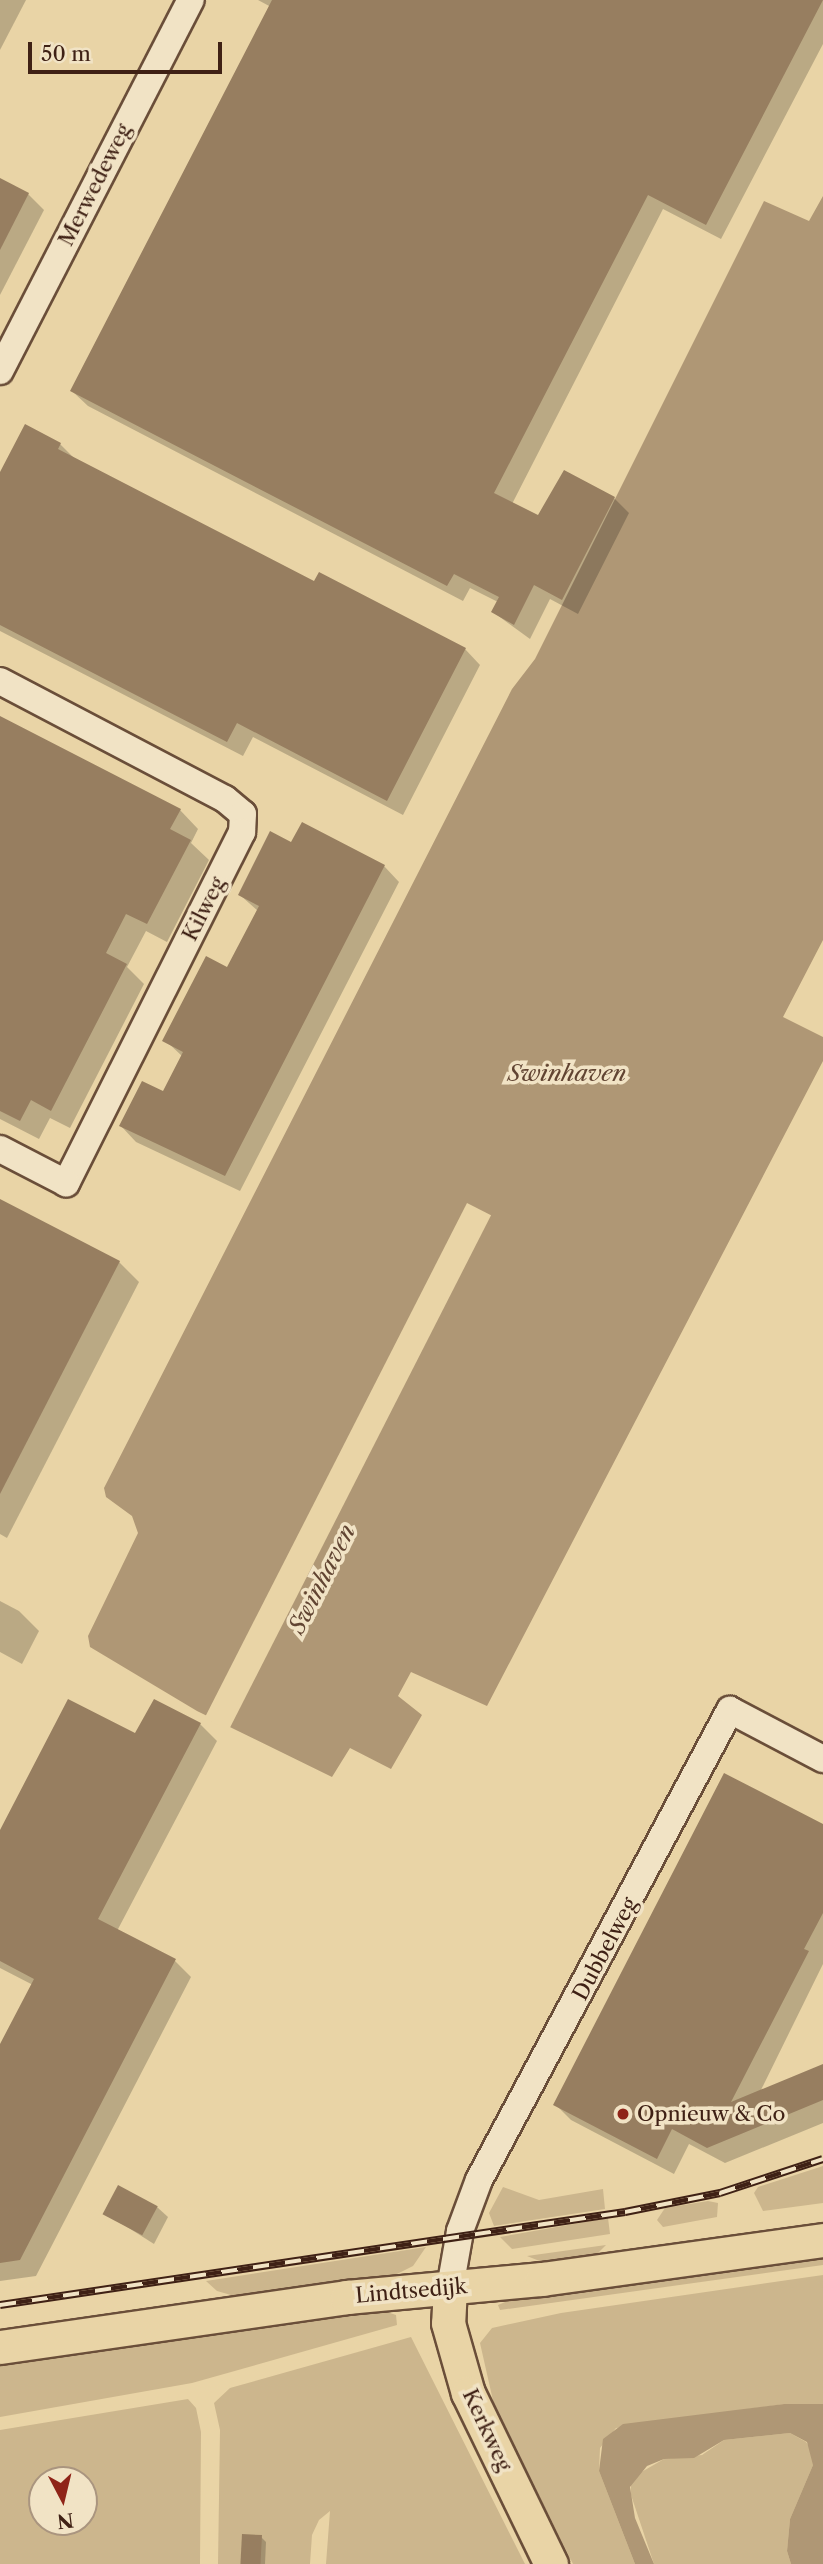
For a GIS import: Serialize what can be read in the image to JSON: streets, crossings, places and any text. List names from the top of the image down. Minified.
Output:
{"streets":{"main road":["Lindtsedijk","Kerkweg"],"street":["Merwedeweg","Kilweg","Dubbelweg"]},"crossings":[["Dubbelweg","Lindtsedijk"],["Dubbelweg","Kerkweg"],["Lindtsedijk","Kerkweg"]],"water":["Swinhaven"],"places":["Opnieuw & Co"],"scale_bar":"50 m","north":"bottom"}
